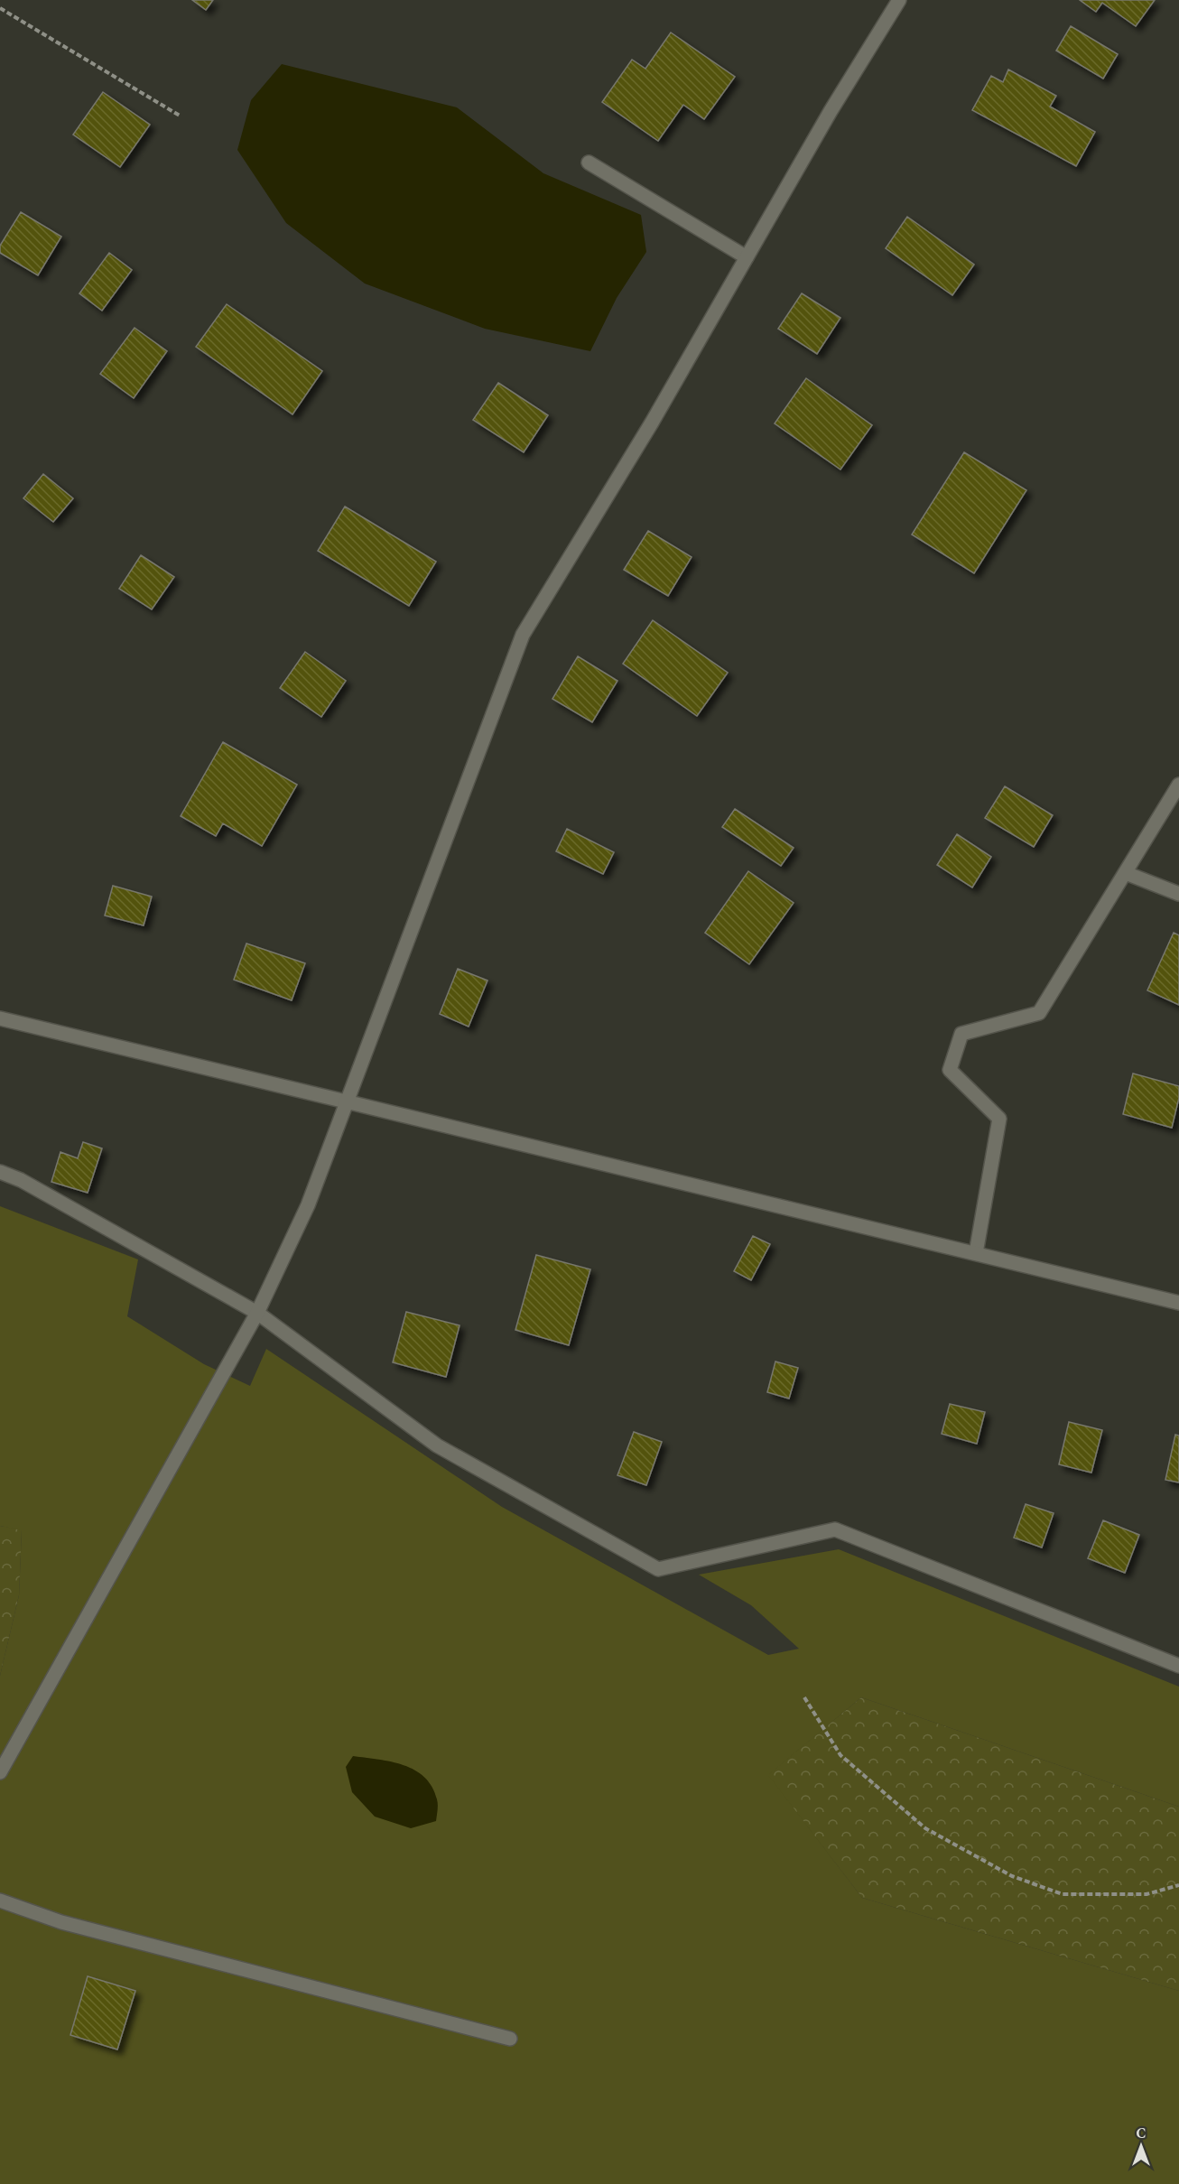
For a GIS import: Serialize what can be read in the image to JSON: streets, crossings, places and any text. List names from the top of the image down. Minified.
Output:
{"north":"top"}
